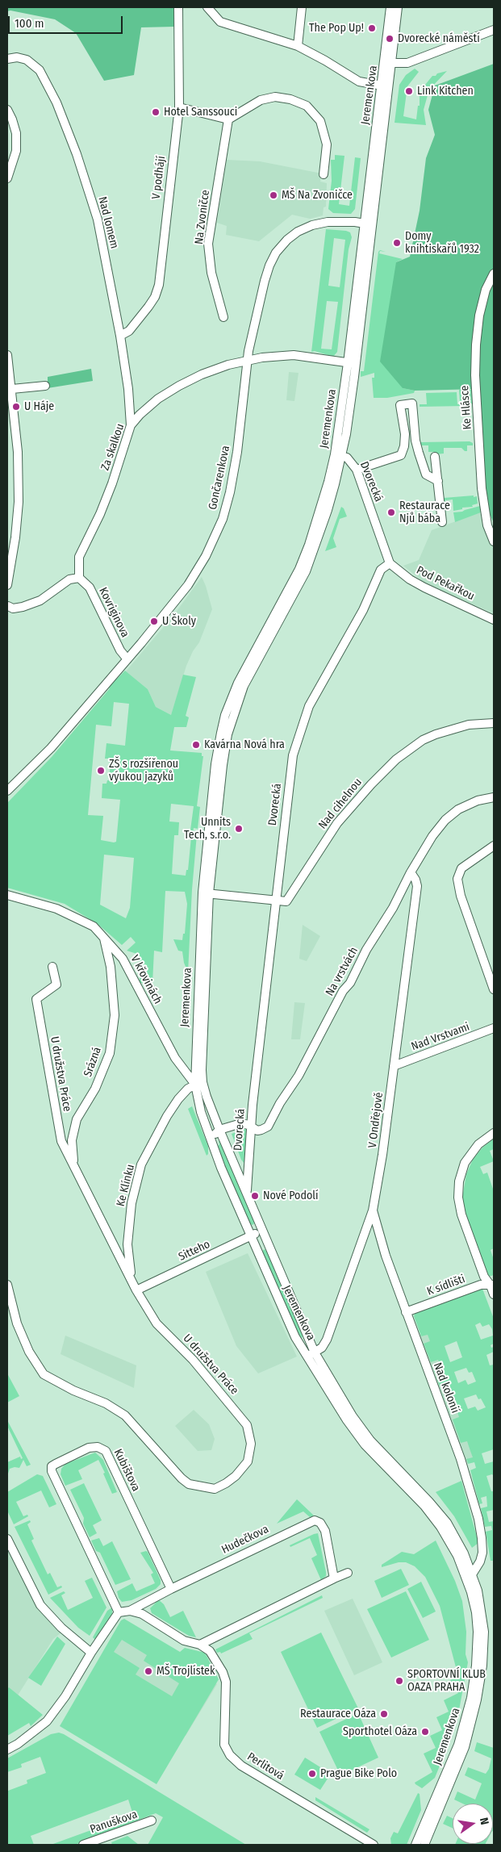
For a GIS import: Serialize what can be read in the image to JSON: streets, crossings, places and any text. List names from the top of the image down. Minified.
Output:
{"streets":{"street":["Jeremenkova","V podhájí","Na Zvoničce","Nad lomem","Ke Hlásce","Za skalkou","Gončarenkova","Dvorecká","Pod Pekařkou","Kovriginova","Nad cihelnou","Na vrstvách","V křovinách","Nad Vrstvami","Srázná","U družstva Práce","V Ondřejově","Ke Klínku","Sitteho","K sídlišti","Nad kolonií","Kubištova","Hudečkova","Perlitová","Panuškova"]},"crossings":[["Jeremenkova","Za skalkou"],["Jeremenkova","Gončarenkova"],["Jeremenkova","Dvorecká"],["Jeremenkova","Nad cihelnou"],["Jeremenkova","Na vrstvách"],["Jeremenkova","V křovinách"],["Jeremenkova","V Ondřejově"],["Jeremenkova","Ke Klínku"],["Jeremenkova","Sitteho"],["Jeremenkova","Nad kolonií"],["V podhájí","Nad lomem"],["Nad lomem","Za skalkou"],["Za skalkou","Gončarenkova"],["Za skalkou","Kovriginova"],["Gončarenkova","Kovriginova"],["Dvorecká","Pod Pekařkou"],["Dvorecká","Nad cihelnou"],["Dvorecká","Na vrstvách"],["Na vrstvách","V Ondřejově"],["V křovinách","Srázná"],["V křovinách","Ke Klínku"],["Nad Vrstvami","V Ondřejově"],["Srázná","U družstva Práce"],["U družstva Práce","Ke Klínku"],["U družstva Práce","Sitteho"],["V Ondřejově","Nad kolonií"],["Ke Klínku","Sitteho"],["K sídlišti","Nad kolonií"],["Kubištova","Hudečkova"],["Hudečkova","Perlitová"]],"places":["The Pop Up!","Dvorecké náměstí","Link Kitchen","Hotel Sanssouci","MŠ Na Zvoničce","Domy knihtiskařů 1932","U Háje","Restaurace Njů bába","U Školy","Kavárna Nová hra","ZŠ s rozšířenou výukou jazyků","Unnits Tech, s.r.o.","Nové Podolí","MŠ Trojlístek","SPORTOVNÍ KLUB OAZA PRAHA","Restaurace Oáza","Sporthotel Oáza","Prague Bike Polo"],"scale_bar":"100 m","north":"right"}
